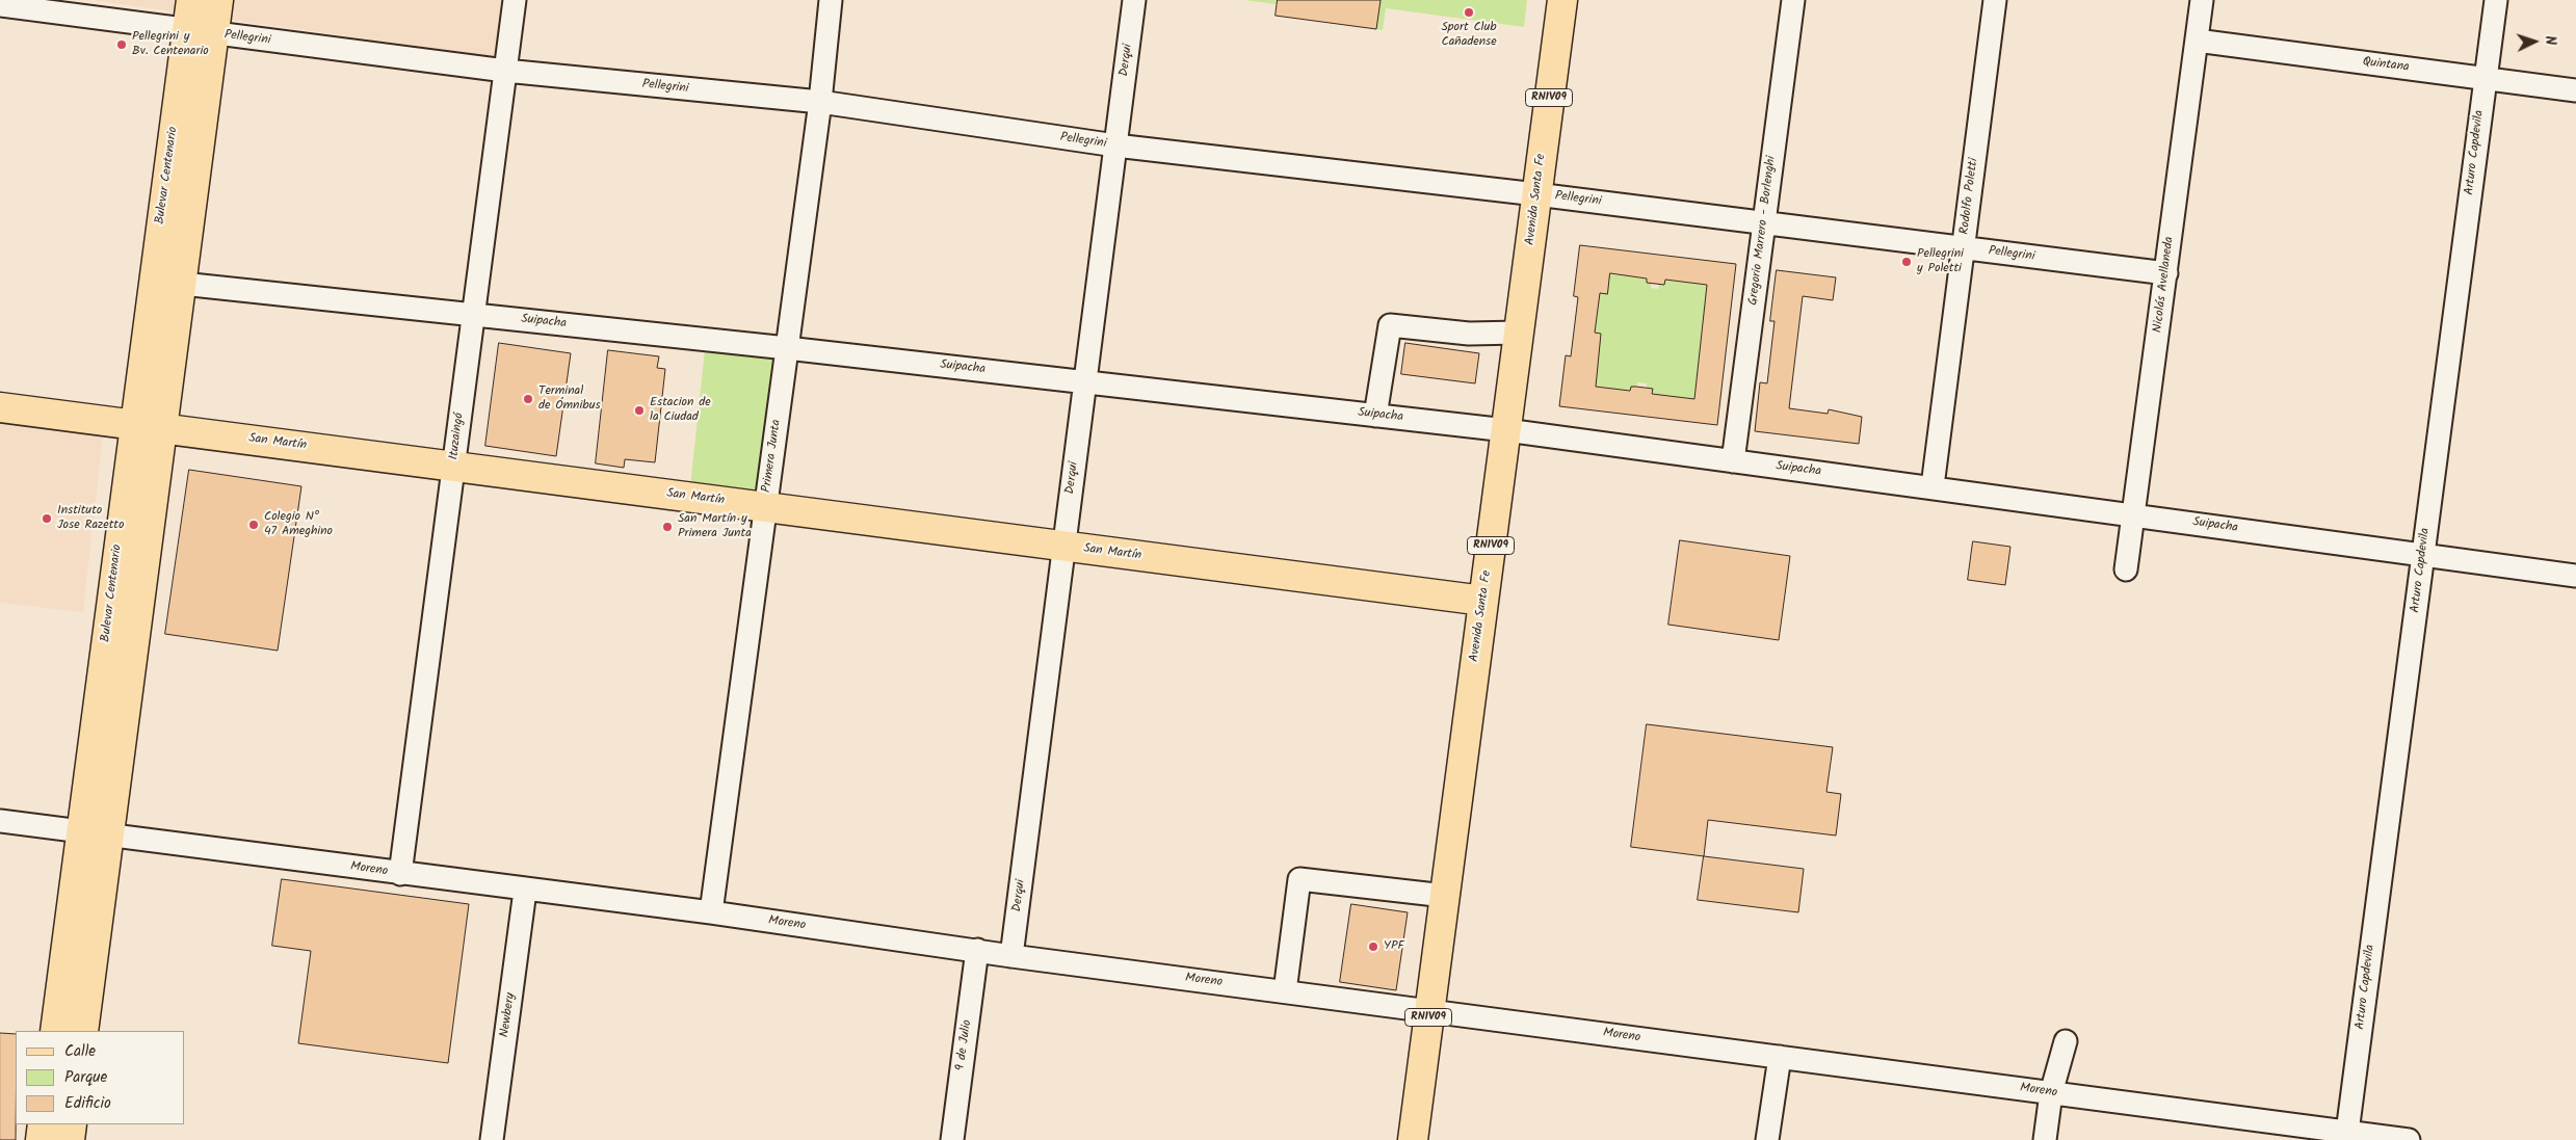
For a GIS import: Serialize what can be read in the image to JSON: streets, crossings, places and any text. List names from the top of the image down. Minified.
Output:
{"streets":{"main road":["RN1V09","Bulevar Centenario","Avenida Santa Fe","San Martín"],"street":["Pellegrini","Derqui","Quintana","Arturo Capdevila","Rodolfo Poletti","Gregorio Marrero - Borlenghi","Nicolás Avellaneda","Suipacha","Ituzaingó","Primera Junta","Moreno","Newbery","9 de Julio"]},"crossings":[["Pellegrini","Derqui"],["Pellegrini","Bulevar Centenario"],["Pellegrini","Rodolfo Poletti"],["Pellegrini","Avenida Santa Fe"],["Pellegrini","Gregorio Marrero - Borlenghi"],["Pellegrini","Nicolás Avellaneda"],["Pellegrini","Ituzaingó"],["Pellegrini","Primera Junta"],["Derqui","Suipacha"],["Derqui","San Martín"],["Derqui","Moreno"],["Quintana","Arturo Capdevila"],["Quintana","Nicolás Avellaneda"],["Arturo Capdevila","Suipacha"],["Arturo Capdevila","Moreno"],["Bulevar Centenario","Suipacha"],["Bulevar Centenario","San Martín"],["Bulevar Centenario","Moreno"],["Rodolfo Poletti","Suipacha"],["Avenida Santa Fe","Suipacha"],["Avenida Santa Fe","San Martín"],["Avenida Santa Fe","Moreno"],["Gregorio Marrero - Borlenghi","Suipacha"],["Nicolás Avellaneda","Suipacha"],["Suipacha","Ituzaingó"],["Suipacha","Primera Junta"],["Ituzaingó","San Martín"],["Ituzaingó","Moreno"],["San Martín","Primera Junta"],["Primera Junta","Moreno"],["Moreno","Newbery"],["Moreno","9 de Julio"]],"places":["Sport Club Cañadense","Pellegrini y Bv. Centenario","Pellegrini y Poletti","Terminal de Ómnibus","Estacion de la Ciudad","Instituto Jose Razetto","Colegio Nº 47 Ameghino","San Martín y Primera Junta","YPF"],"legend":["Calle","Parque","Edificio"],"north":"right"}
